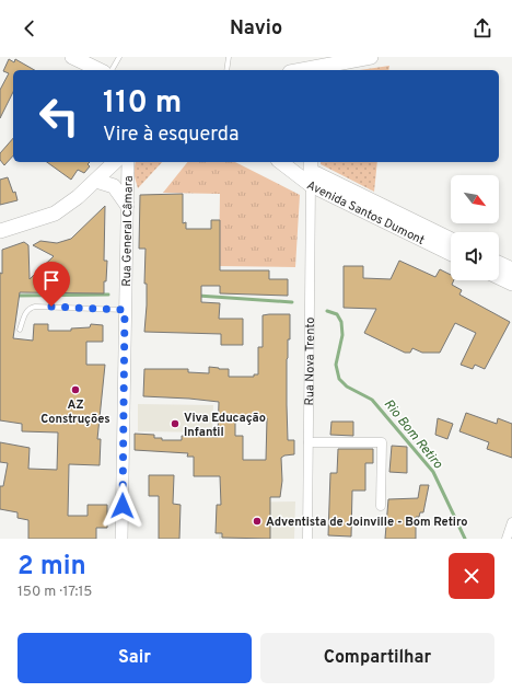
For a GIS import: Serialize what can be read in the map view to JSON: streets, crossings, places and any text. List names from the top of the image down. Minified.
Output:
{"streets":{"main road":["Avenida Santos Dumont","Rua General Câmara"],"street":["Rua Nova Trento"]},"crossings":[["Avenida Santos Dumont","Rua Nova Trento"]],"water":["Rio Bom Retiro"],"places":["AZ Construções","Viva Educação Infantil","Adventista de Joinville - Bom Retiro"],"north":"bottom right","page":{"header":"Navio","turn":["110 m","Vire à esquerda"],"heading":["2 min","150 m · 17:15"],"buttons":["Sair","Compartilhar"]}}
